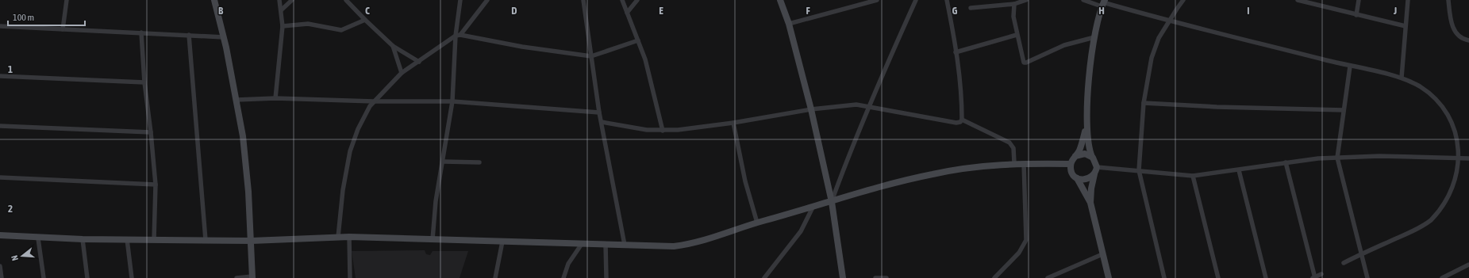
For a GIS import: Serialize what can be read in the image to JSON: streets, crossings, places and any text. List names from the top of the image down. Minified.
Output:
{"scale_bar":"100 m","north":"left","grid":{"columns":["B","C","D","E","F","G","H","I","J"],"rows":["1","2"]}}
